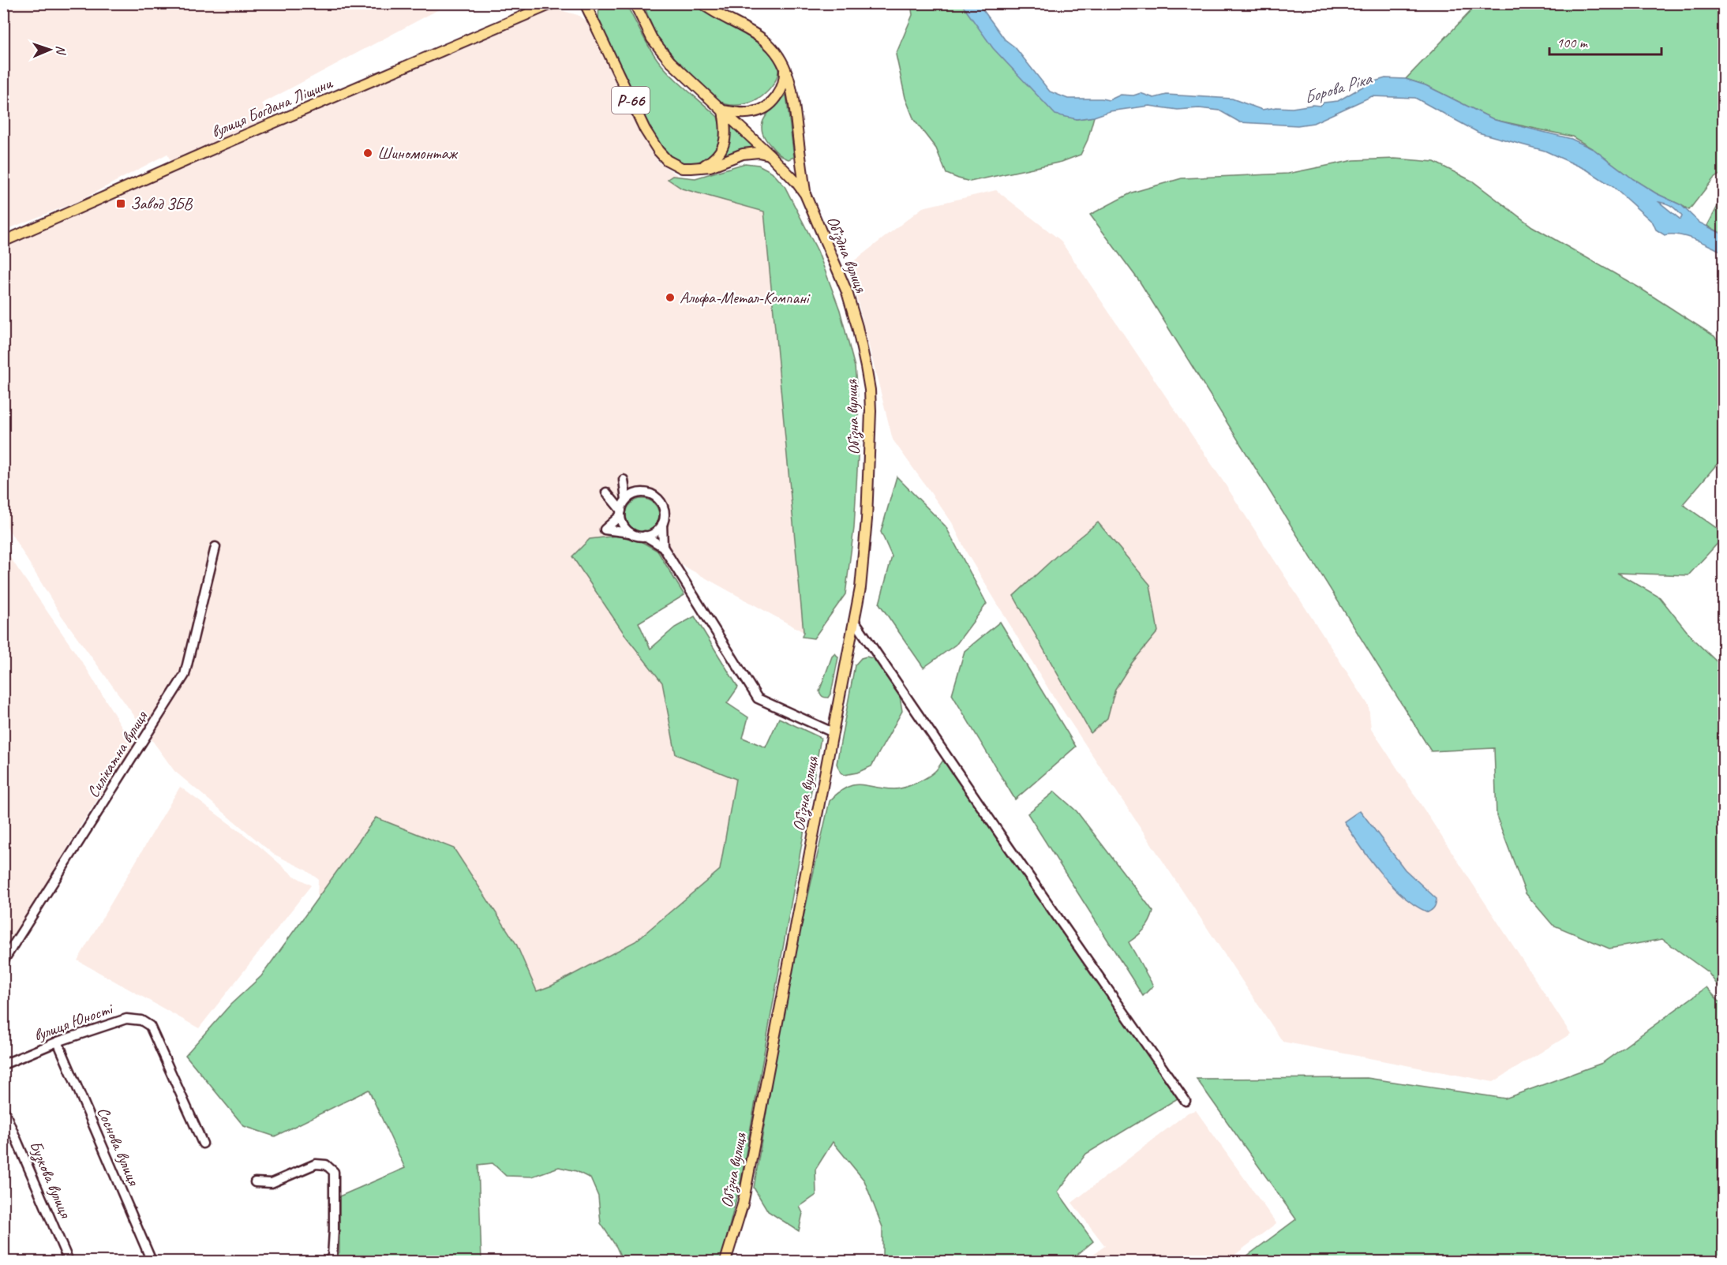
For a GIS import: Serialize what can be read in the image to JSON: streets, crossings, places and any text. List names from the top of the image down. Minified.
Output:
{"streets":{"main road":["Р-66","вулиця Богдана Ліщини","Об’їздна вулиця","Об’їзна вулиця"],"street":["Силікатна вулиця","вулиця Юності","Соснова вулиця","Бузкова вулиця"]},"crossings":[["Об’їздна вулиця","Об’їзна вулиця"],["вулиця Юності","Соснова вулиця"]],"water":["Борова Ріка"],"places":{"other":["Шиномонтаж","Альфа-Метал-Компані"],"transit":["Завод ЗБВ"]},"scale_bar":"100 m","north":"right"}
